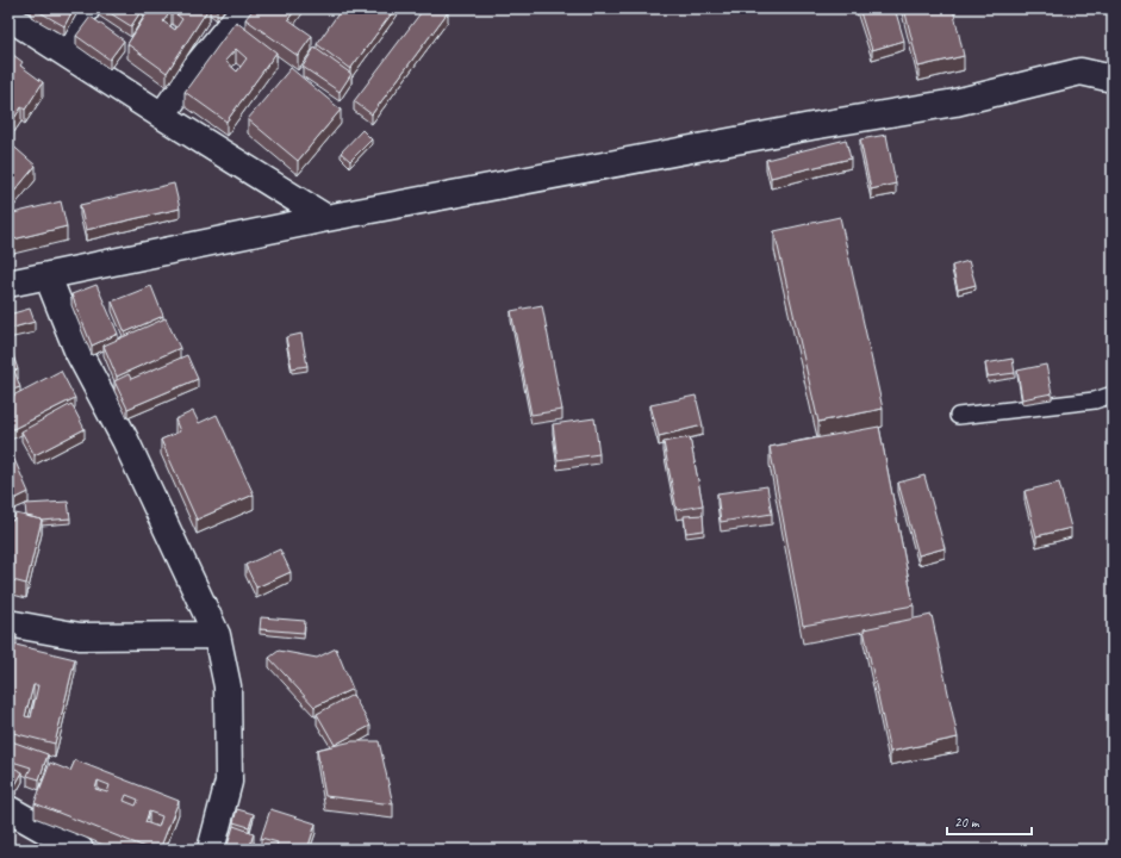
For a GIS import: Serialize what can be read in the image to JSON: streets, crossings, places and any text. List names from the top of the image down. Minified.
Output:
{"scale_bar":"20 m"}
